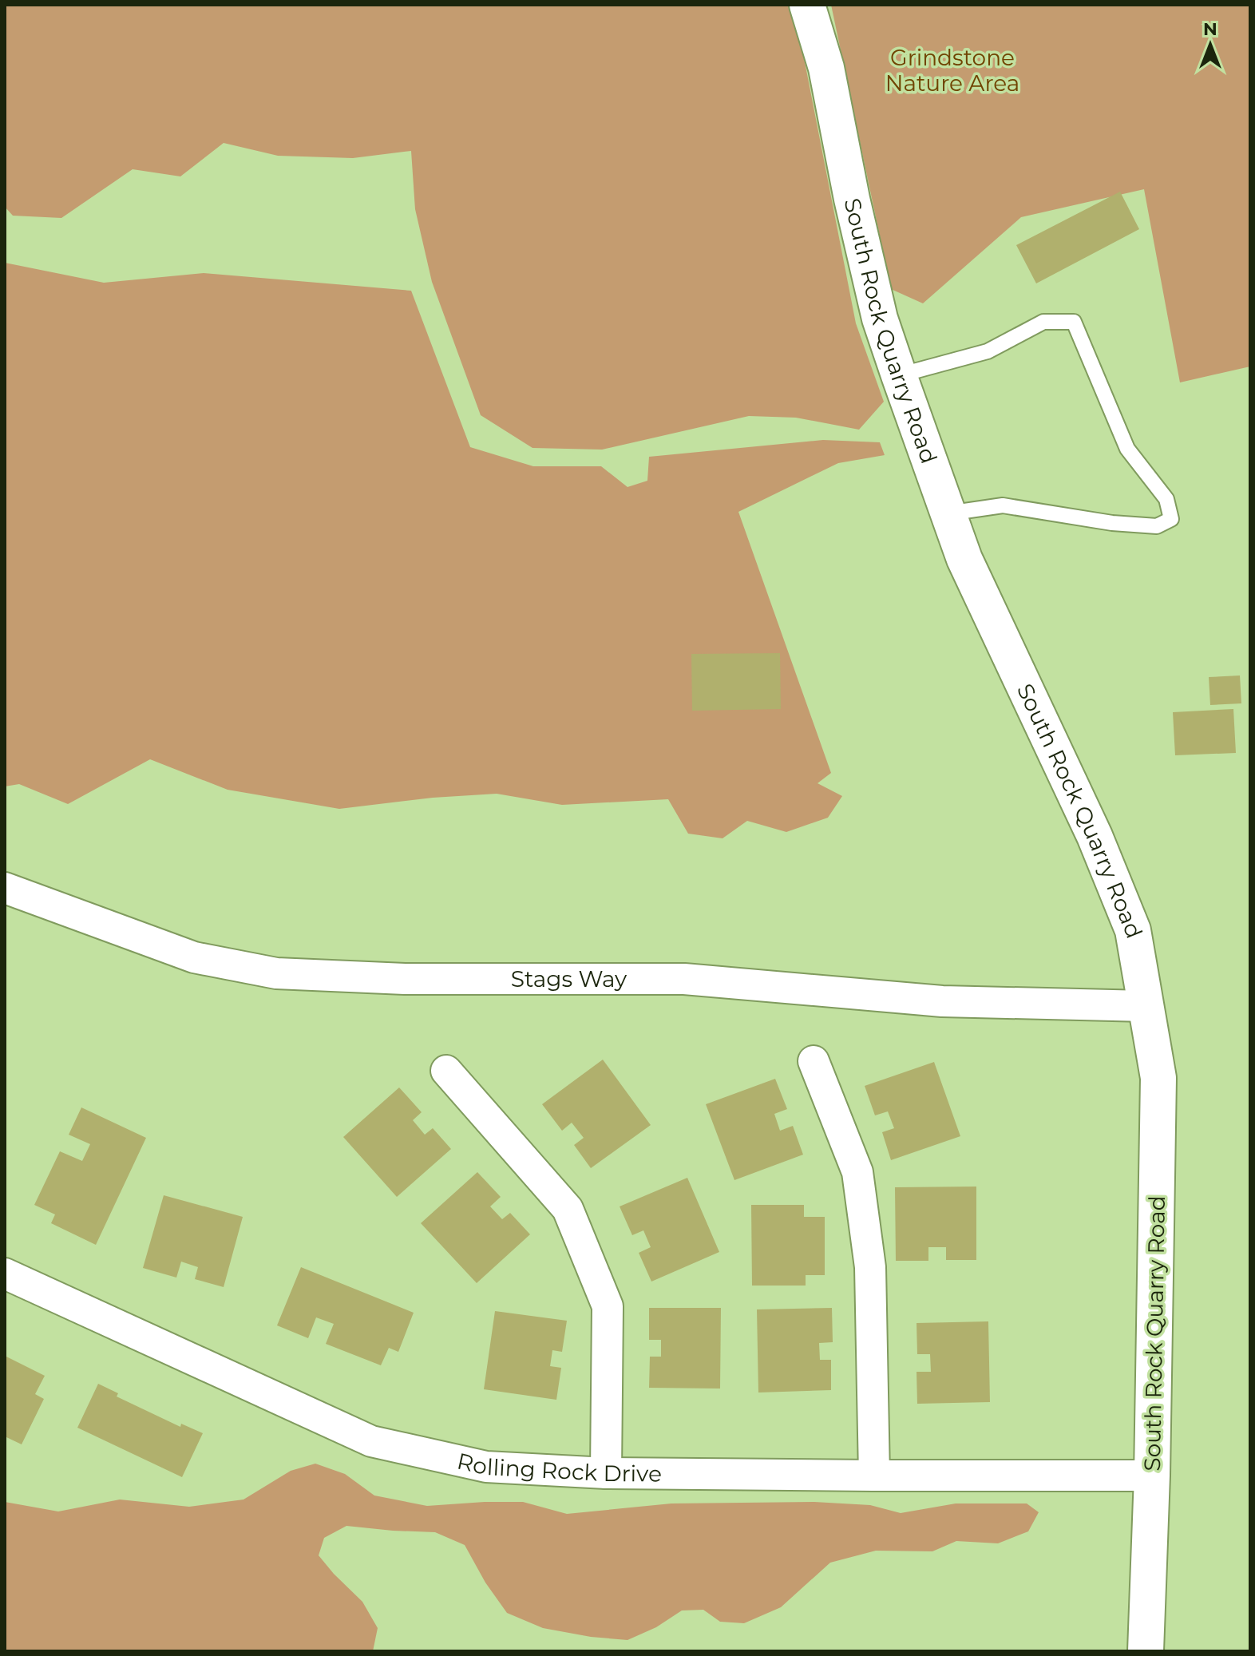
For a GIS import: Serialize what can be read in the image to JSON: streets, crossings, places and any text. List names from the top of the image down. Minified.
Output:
{"streets":{"street":["South Rock Quarry Road","Stags Way","Rolling Rock Drive"]},"crossings":[["South Rock Quarry Road","Stags Way"],["South Rock Quarry Road","Rolling Rock Drive"]],"parks":["Grindstone Nature Area"],"north":"top"}
